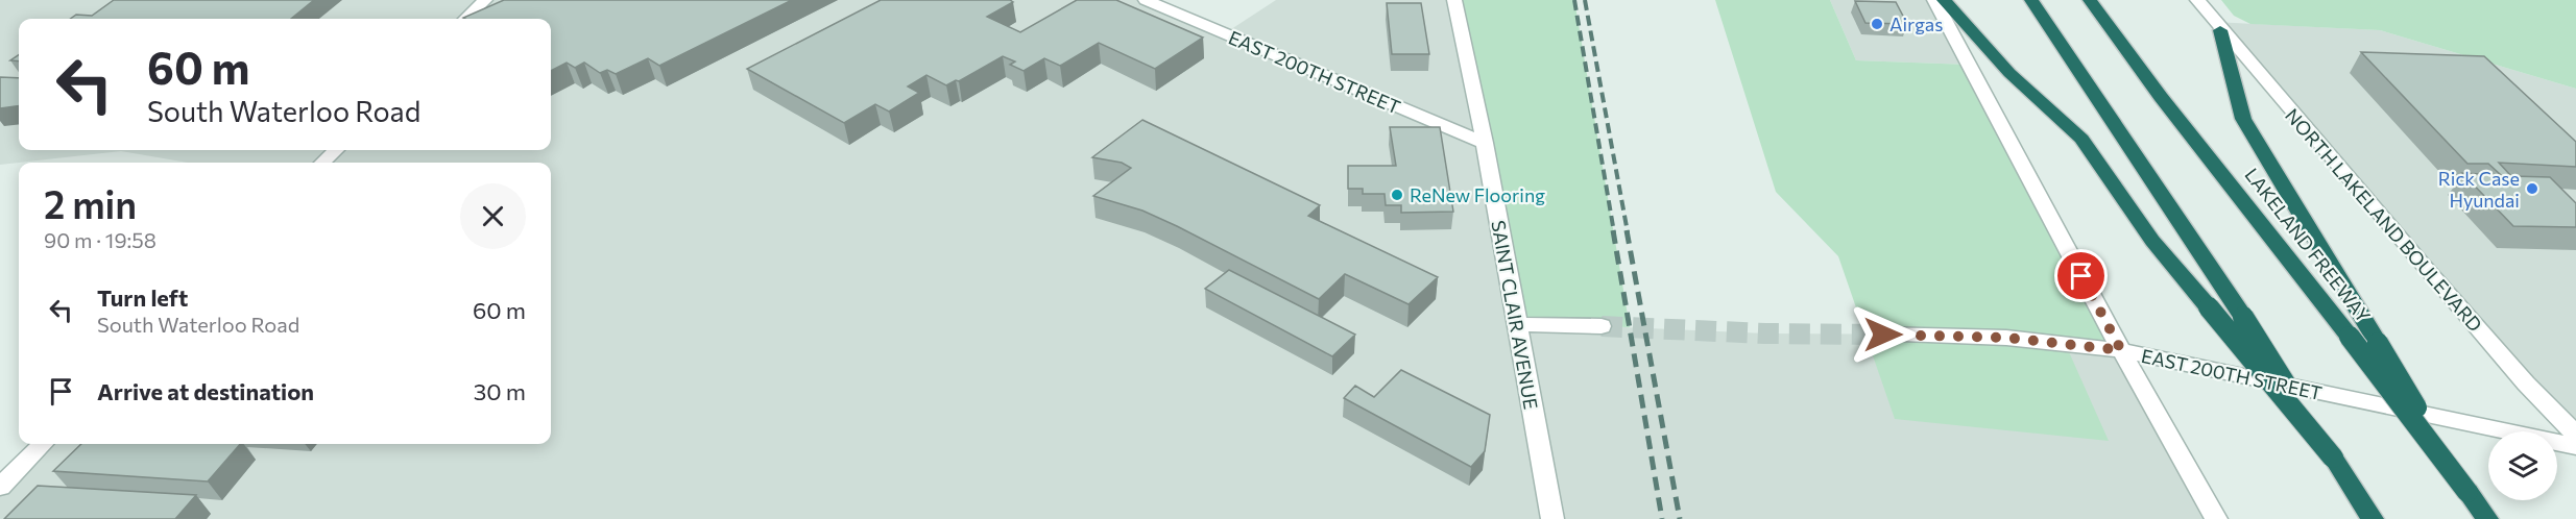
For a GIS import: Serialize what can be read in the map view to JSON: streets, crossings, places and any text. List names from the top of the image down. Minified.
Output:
{"streets":{"highway":["LAKELAND FREEWAY"],"street":["EAST 200TH STREET","NORTH LAKELAND BOULEVARD","SAINT CLAIR AVENUE"]},"crossings":[["EAST 200TH STREET","SAINT CLAIR AVENUE"]],"places":["Airgas","Rick Case Hyundai","ReNew Flooring"],"page":{"turn":["60 m","South Waterloo Road"],"heading":["2 min","90 m · 19:58"],"list":[{"name":"Turn left","note":"South Waterloo Road","value":"60 m"},{"name":"Arrive at destination","value":"30 m"}]}}
